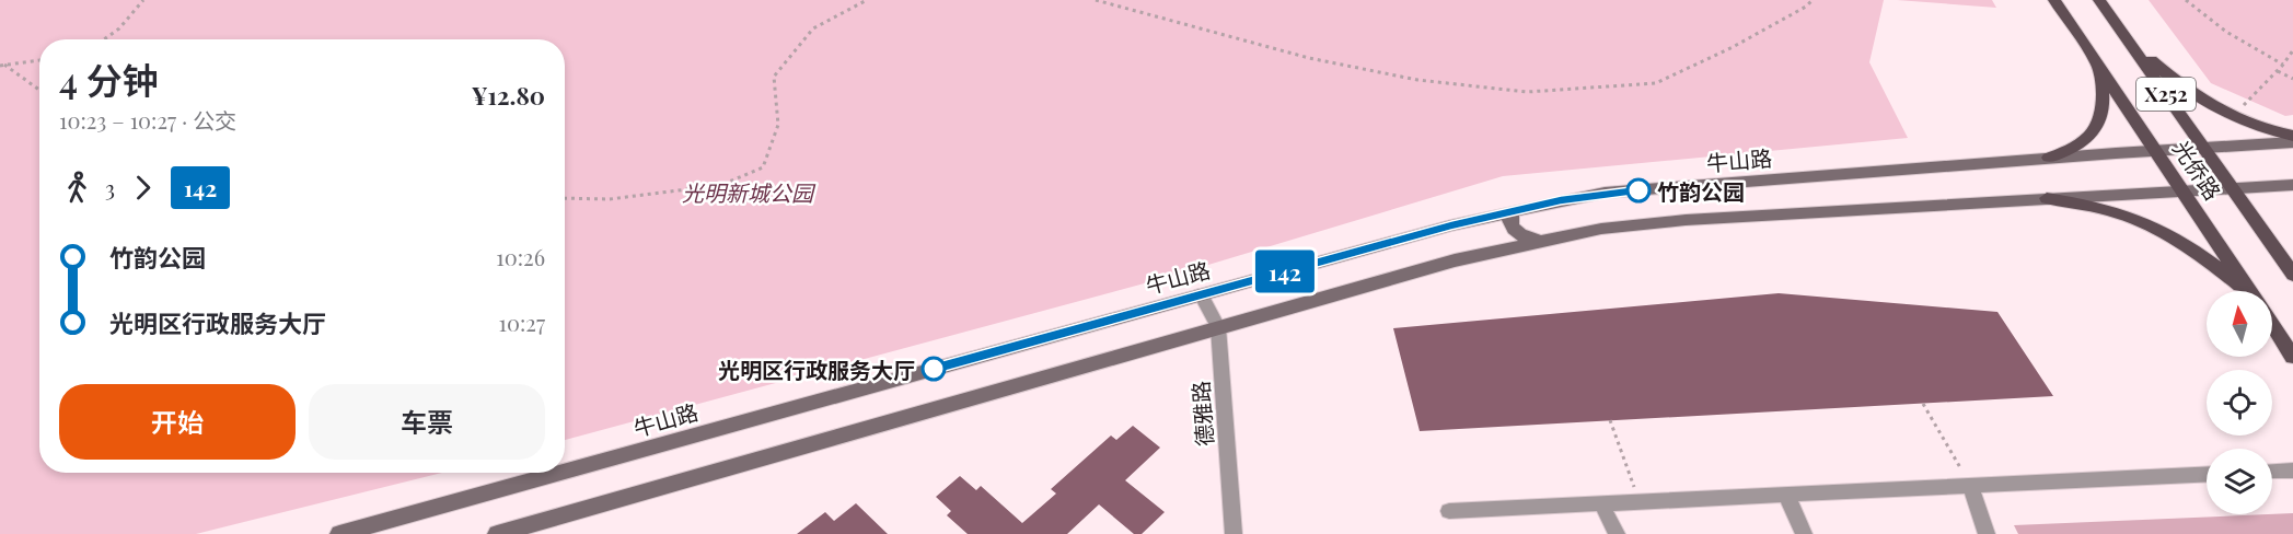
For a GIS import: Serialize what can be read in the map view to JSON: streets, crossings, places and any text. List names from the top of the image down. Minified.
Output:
{"streets":{"main road":["X252","光侨路"],"street":["牛山路","德雅路"]},"crossings":[["牛山路","光侨路"],["牛山路","德雅路"]],"parks":["光明新城公园"],"places":["竹韵公园","光明区行政服务大厅"],"lines":["bus line 142"],"north":"top","page":{"on_map":"142","heading":["4 分钟","10:23 – 10:27 · 公交","¥12.80"],"legs":["3","142"],"list":[{"name":"竹韵公园","value":"10:26"},{"name":"光明区行政服务大厅","value":"10:27"}],"buttons":["开始","车票"]}}
